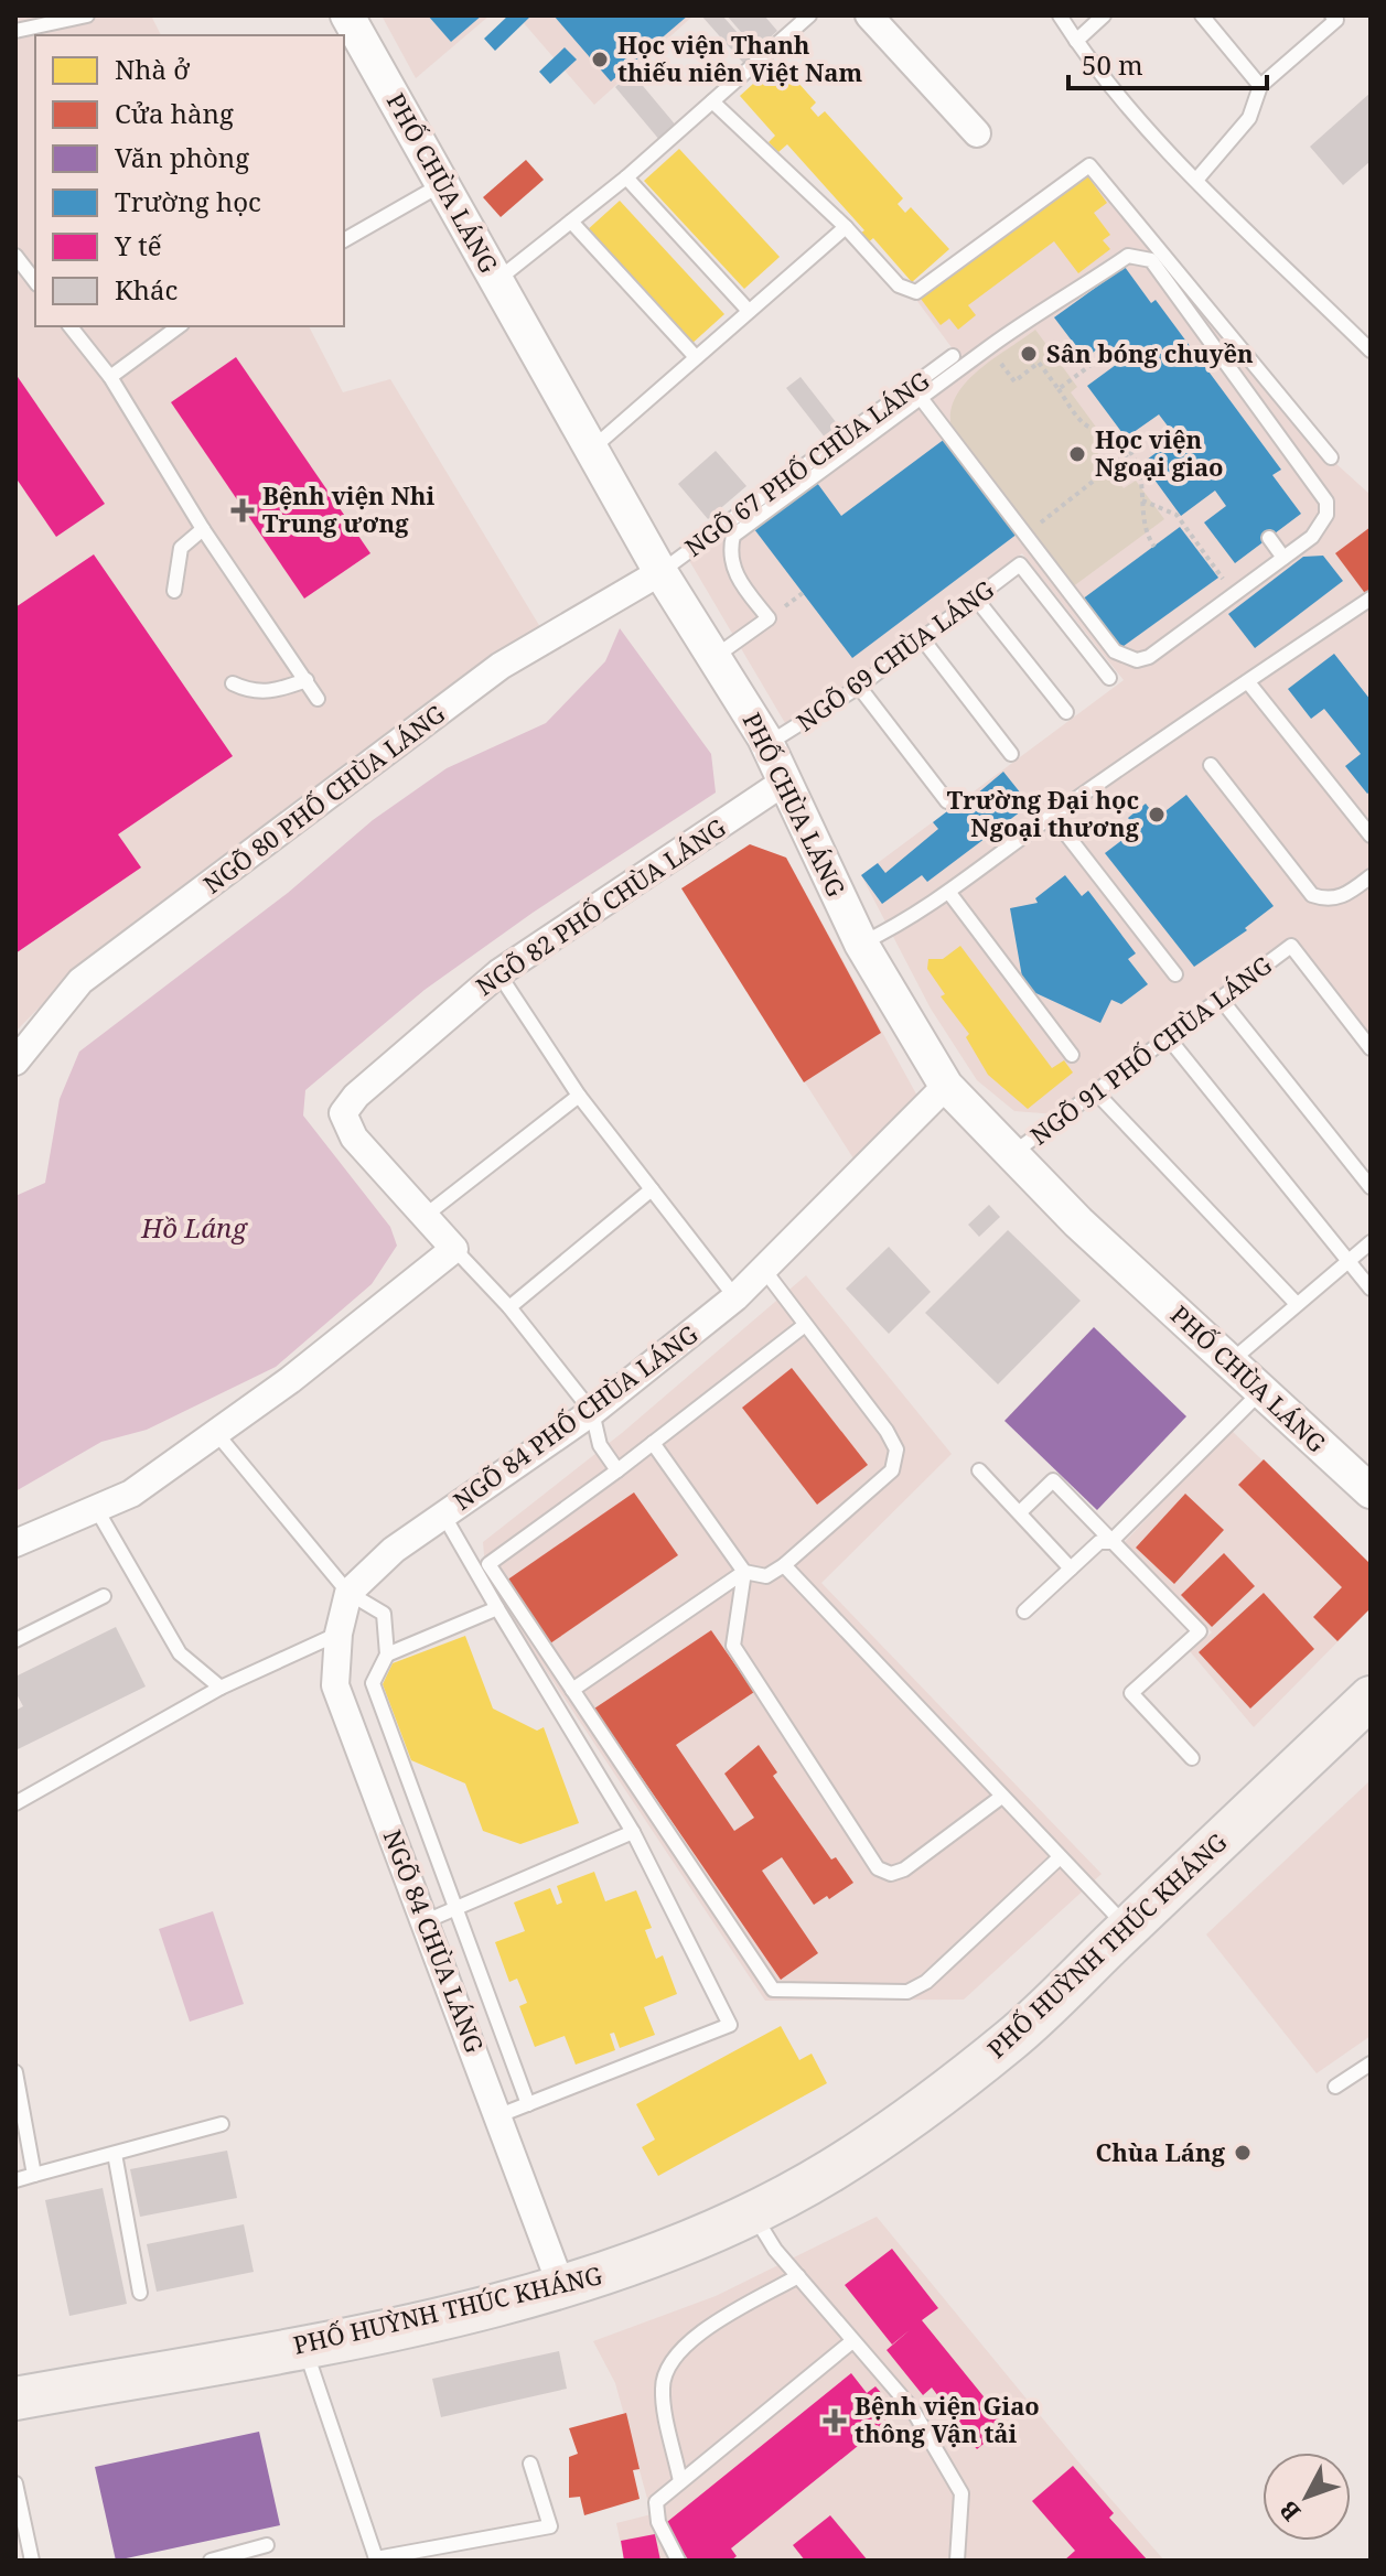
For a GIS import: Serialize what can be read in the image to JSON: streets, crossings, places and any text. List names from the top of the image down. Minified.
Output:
{"streets":{"main road":["PHỐ HUỲNH THÚC KHÁNG"],"street":["PHỐ CHÙA LÁNG","NGÕ 80 PHỐ CHÙA LÁNG","NGÕ 82 PHỐ CHÙA LÁNG","NGÕ 84 PHỐ CHÙA LÁNG","NGÕ 84 CHÙA LÁNG"],"lane":["NGÕ 67 PHỐ CHÙA LÁNG","NGÕ 69 CHÙA LÁNG","NGÕ 91 PHỐ CHÙA LÁNG"]},"crossings":[["PHỐ CHÙA LÁNG","NGÕ 67 PHỐ CHÙA LÁNG"],["PHỐ CHÙA LÁNG","NGÕ 69 CHÙA LÁNG"],["PHỐ CHÙA LÁNG","NGÕ 80 PHỐ CHÙA LÁNG"],["PHỐ CHÙA LÁNG","NGÕ 82 PHỐ CHÙA LÁNG"],["PHỐ CHÙA LÁNG","NGÕ 91 PHỐ CHÙA LÁNG"],["PHỐ CHÙA LÁNG","NGÕ 84 PHỐ CHÙA LÁNG"],["NGÕ 67 PHỐ CHÙA LÁNG","NGÕ 80 PHỐ CHÙA LÁNG"],["NGÕ 84 PHỐ CHÙA LÁNG","NGÕ 84 CHÙA LÁNG"],["NGÕ 84 CHÙA LÁNG","PHỐ HUỲNH THÚC KHÁNG"]],"water":["Hồ Láng"],"places":{"other":["Học viện Thanh thiếu niên Việt Nam","Sân bóng chuyền","Học viện Ngoại giao","Trường Đại học Ngoại thương","Chùa Láng"],"health":["Bệnh viện Nhi Trung ương","Bệnh viện Giao thông Vận tải"]},"legend":["Nhà ở","Cửa hàng","Văn phòng","Trường học","Y tế","Khác"],"scale_bar":"50 m","north":"bottom left"}
